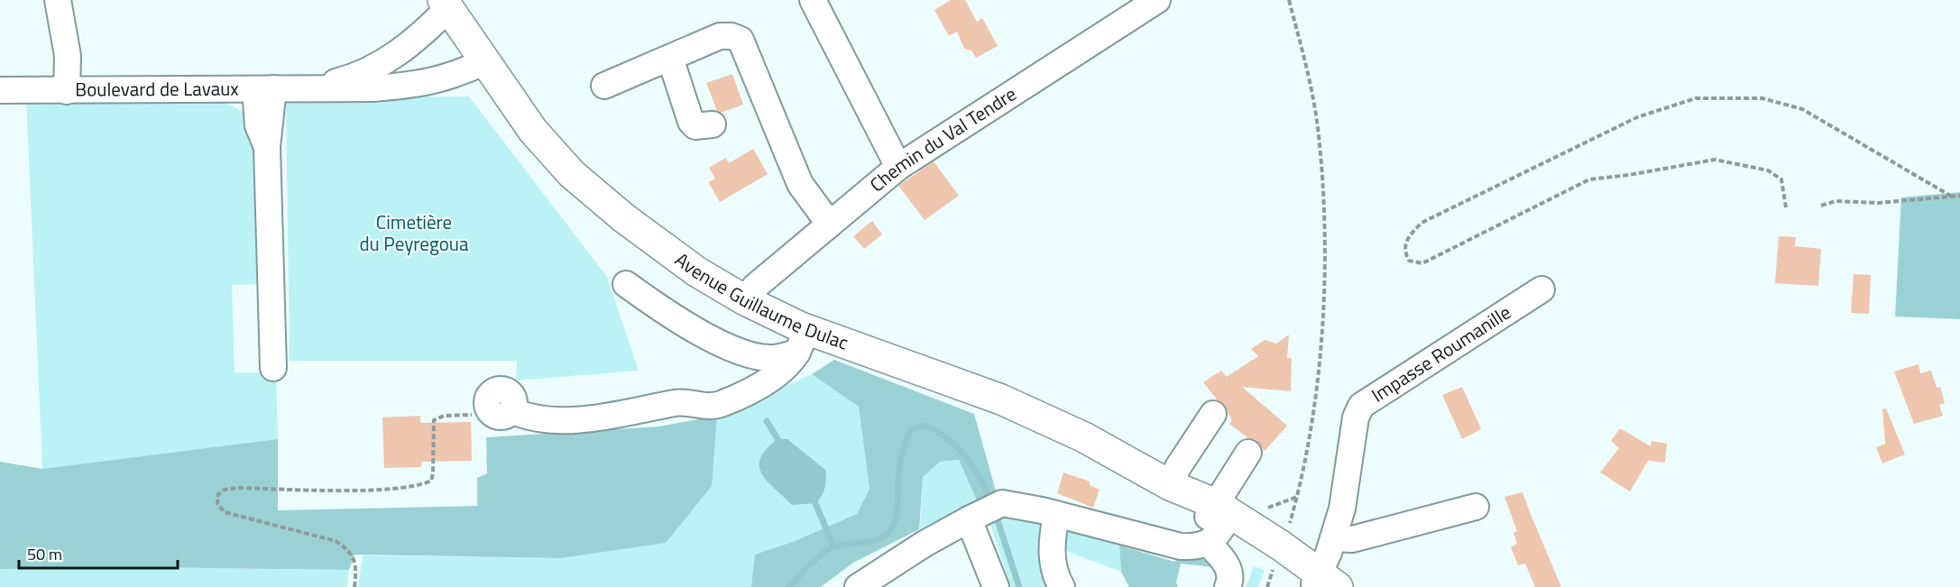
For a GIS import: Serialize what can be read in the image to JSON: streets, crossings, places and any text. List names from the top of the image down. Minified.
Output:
{"streets":{"main road":["Avenue Guillaume Dulac"],"street":["Boulevard de Lavaux","Chemin du Val Tendre","Impasse Roumanille"]},"crossings":[["Boulevard de Lavaux","Avenue Guillaume Dulac"],["Chemin du Val Tendre","Avenue Guillaume Dulac"],["Avenue Guillaume Dulac","Impasse Roumanille"]],"parks":["Cimetière du Peyregoua"],"scale_bar":"50 m"}
